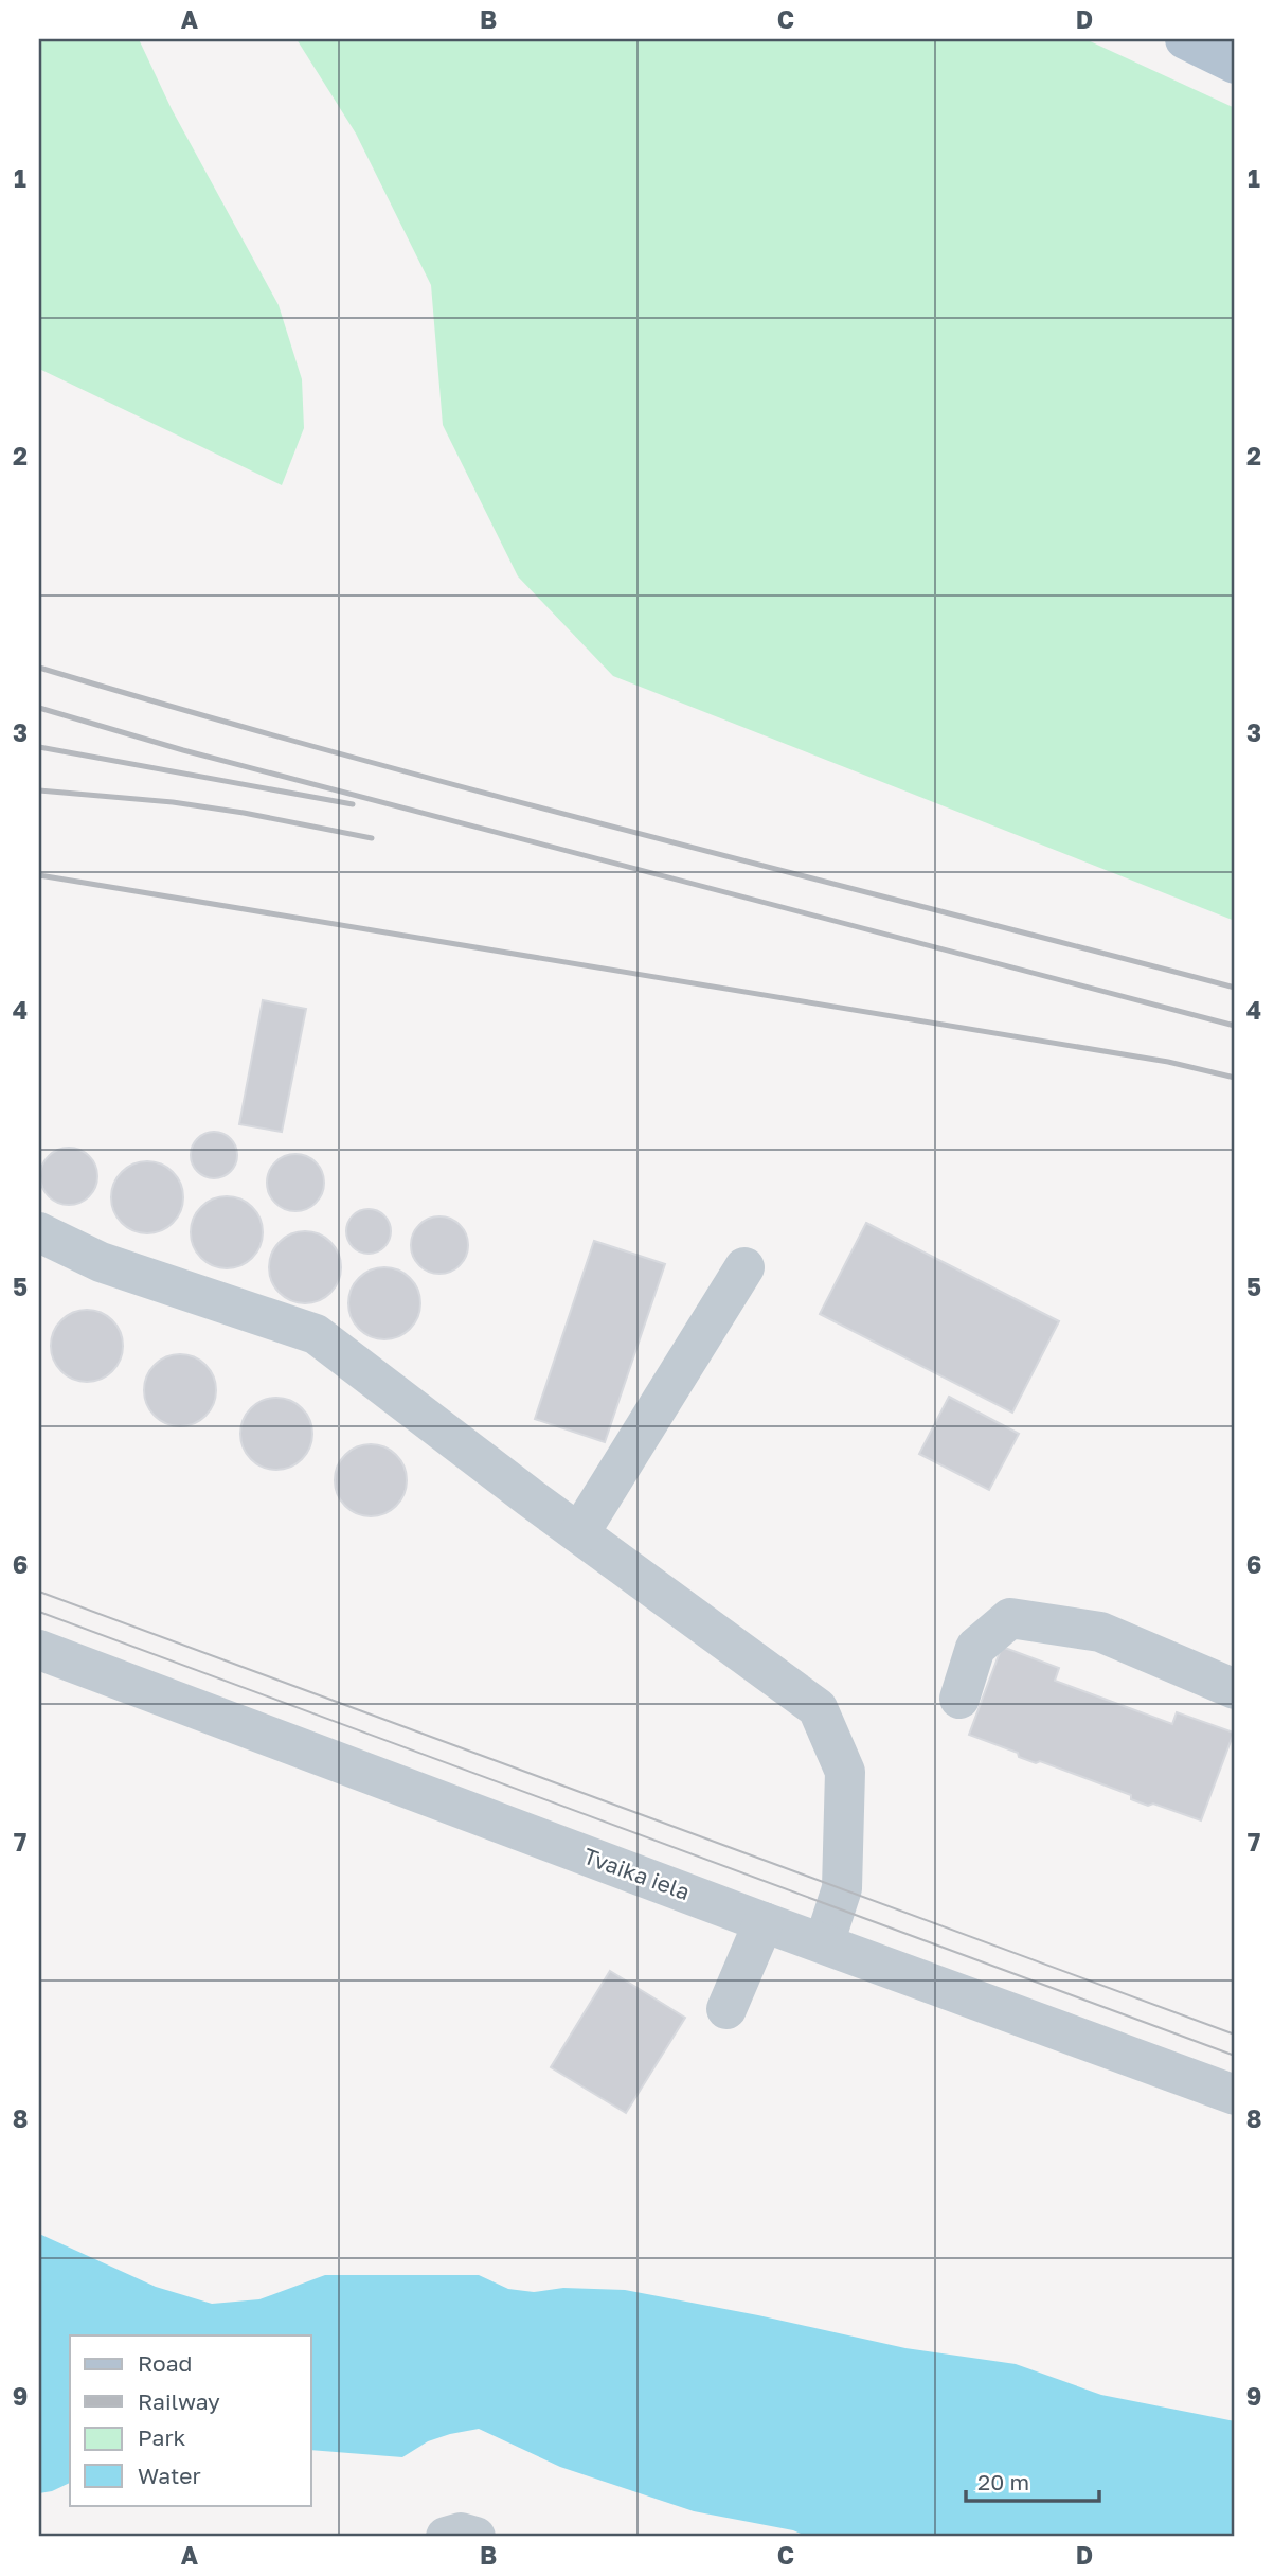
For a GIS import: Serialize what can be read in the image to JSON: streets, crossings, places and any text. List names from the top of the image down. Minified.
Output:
{"streets":{"street":["Tvaika iela"]},"legend":["Road","Railway","Park","Water"],"scale_bar":"20 m","grid":{"columns":["A","B","C","D"],"rows":["1","2","3","4","5","6","7","8","9"]}}
